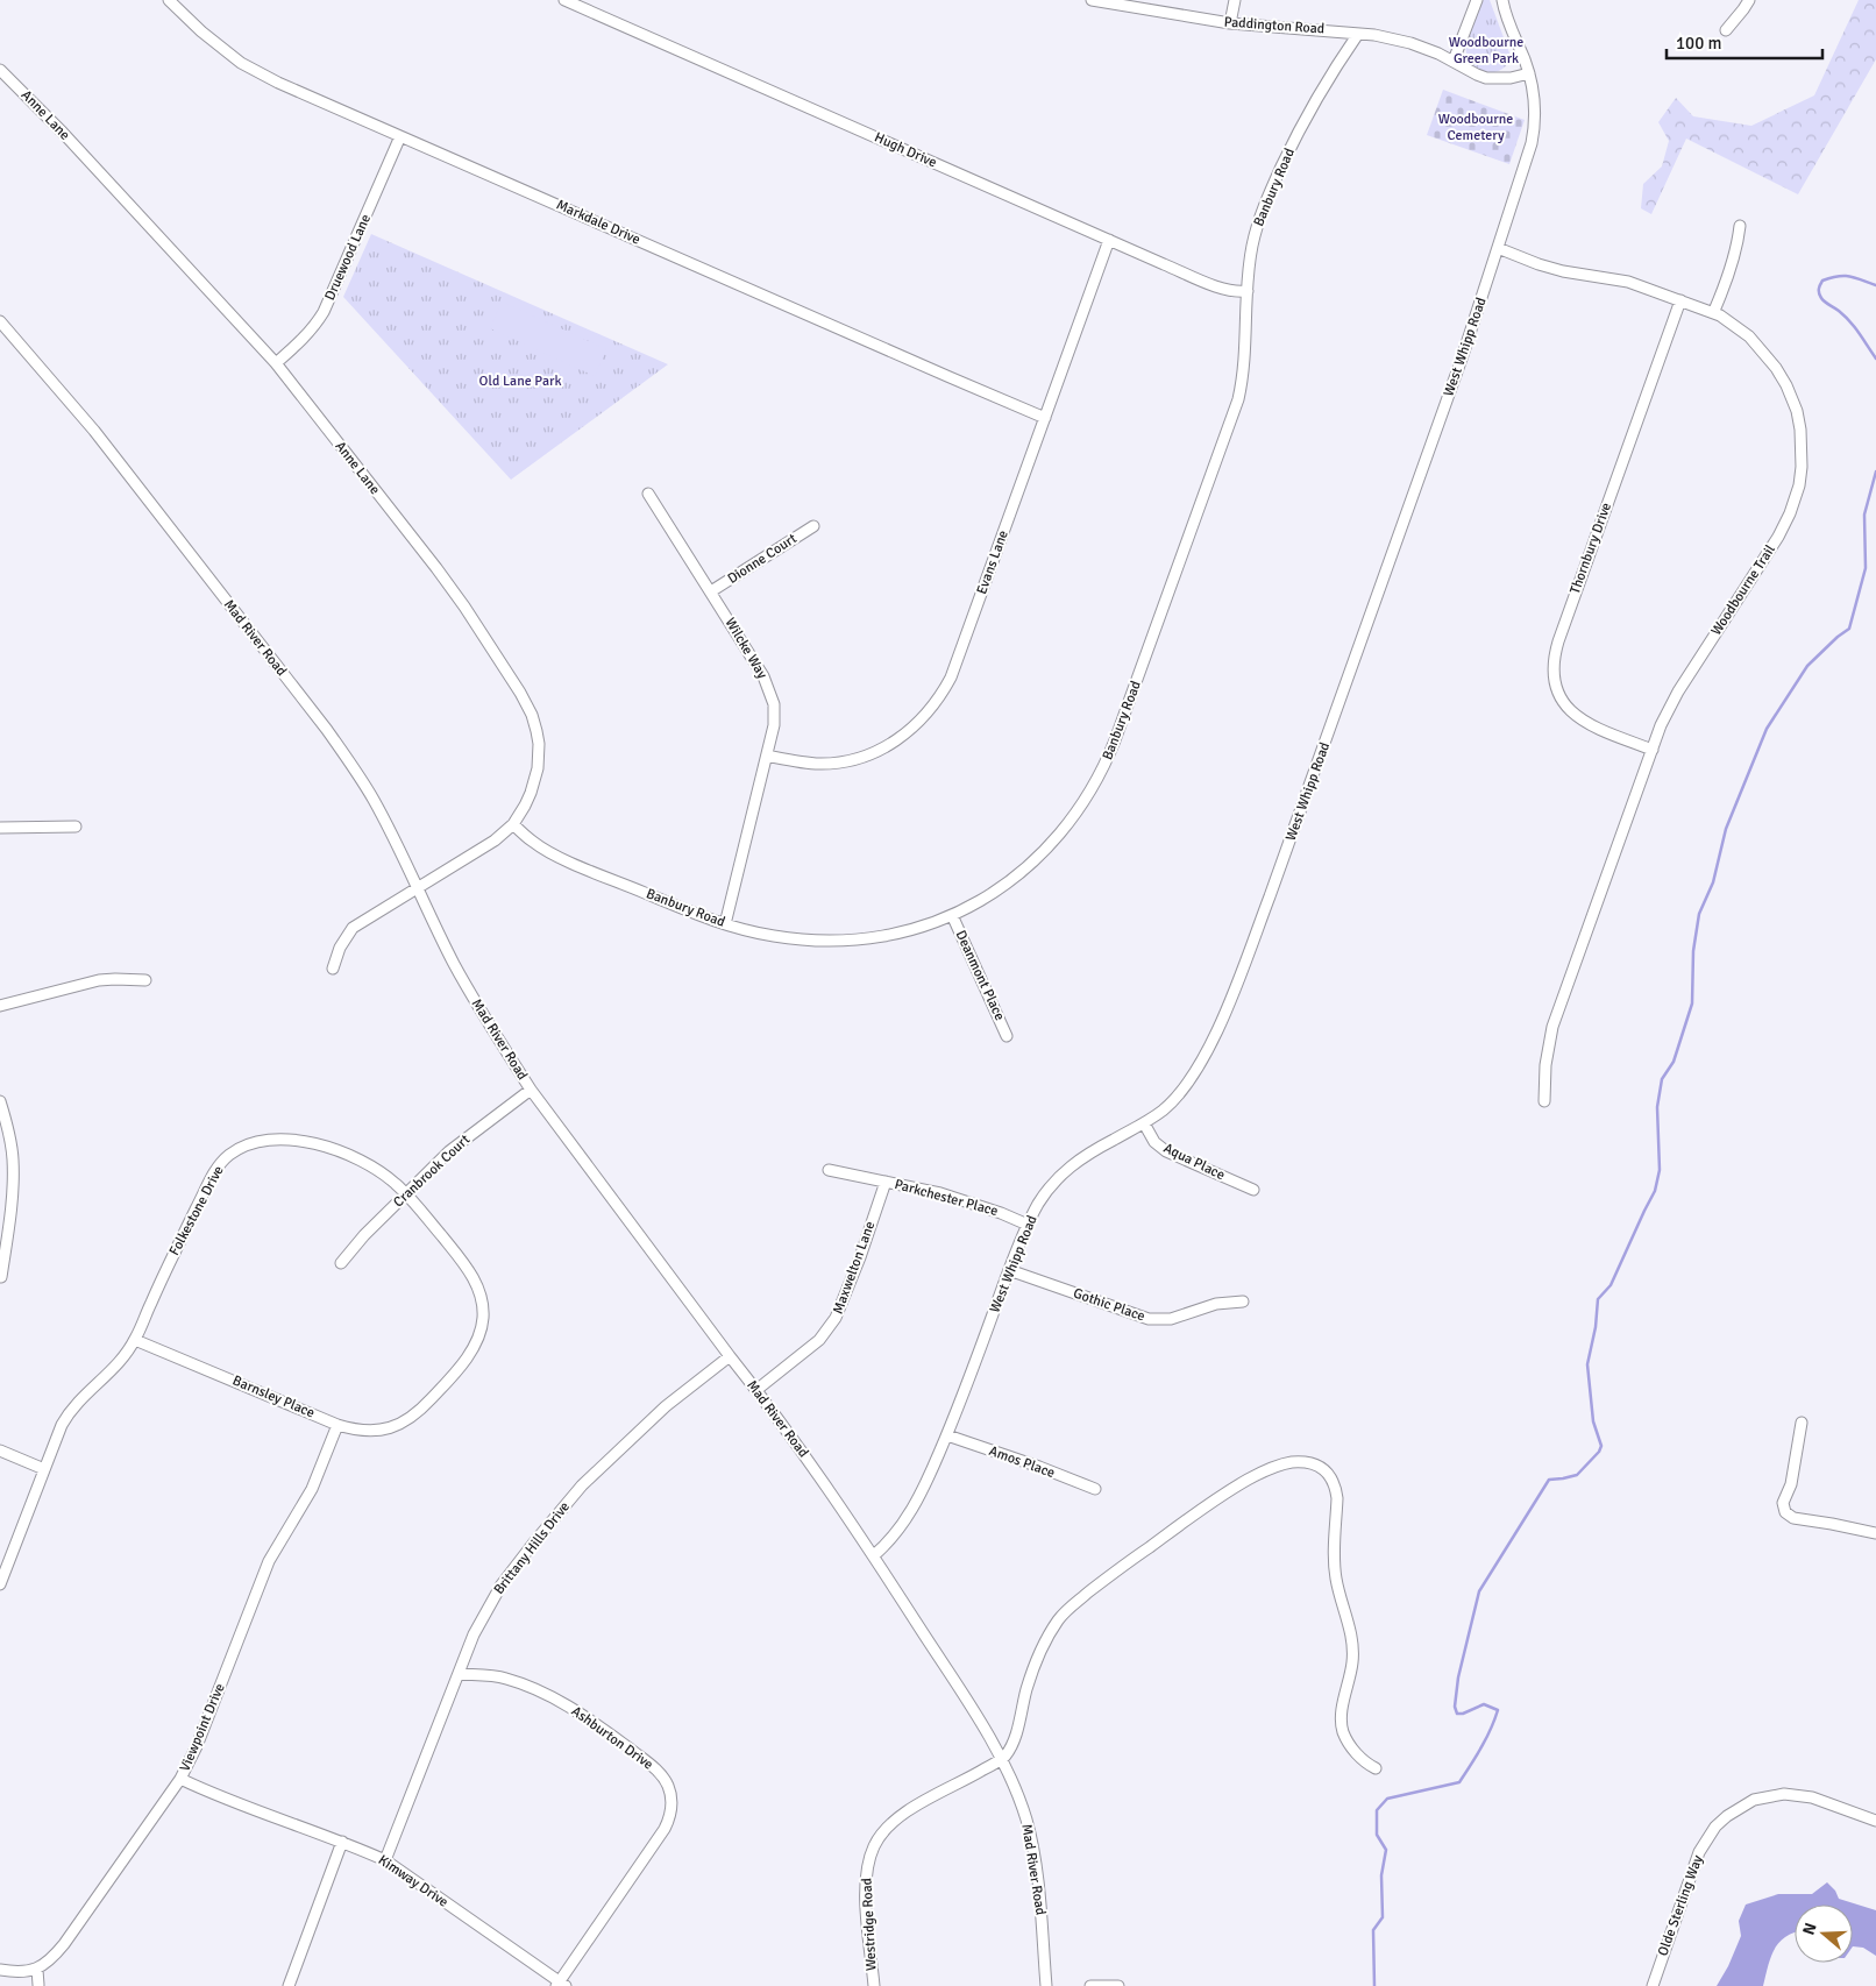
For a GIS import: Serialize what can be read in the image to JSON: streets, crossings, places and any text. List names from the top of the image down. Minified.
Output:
{"streets":{"street":["Paddington Road","Anne Lane","Hugh Drive","Banbury Road","Markdale Drive","Druewood Lane","West Whipp Road","Thornbury Drive","Dionne Court","Evans Lane","Woodbourne Trail","Mad River Road","Wilcke Way","Deanmont Place","Aqua Place","Cranbrook Court","Parkchester Place","Folkestone Drive","Maxwelton Lane","Gothic Place","Barnsley Place","Amos Place","Brittany Hills Drive","Viewpoint Drive","Ashburton Drive","Kimway Drive","Olde Sterling Way","Westridge Road"]},"crossings":[["Paddington Road","Banbury Road"],["Anne Lane","Banbury Road"],["Anne Lane","Druewood Lane"],["Anne Lane","Mad River Road"],["Hugh Drive","Banbury Road"],["Hugh Drive","Evans Lane"],["Banbury Road","Wilcke Way"],["Banbury Road","Deanmont Place"],["Markdale Drive","Druewood Lane"],["Markdale Drive","Evans Lane"],["West Whipp Road","Woodbourne Trail"],["West Whipp Road","Mad River Road"],["West Whipp Road","Aqua Place"],["West Whipp Road","Parkchester Place"],["West Whipp Road","Gothic Place"],["West Whipp Road","Amos Place"],["Thornbury Drive","Woodbourne Trail"],["Dionne Court","Wilcke Way"],["Evans Lane","Wilcke Way"],["Mad River Road","Cranbrook Court"],["Mad River Road","Maxwelton Lane"],["Mad River Road","Brittany Hills Drive"],["Mad River Road","Westridge Road"],["Cranbrook Court","Folkestone Drive"],["Parkchester Place","Maxwelton Lane"],["Folkestone Drive","Barnsley Place"],["Barnsley Place","Viewpoint Drive"],["Brittany Hills Drive","Ashburton Drive"],["Brittany Hills Drive","Kimway Drive"],["Viewpoint Drive","Kimway Drive"],["Ashburton Drive","Kimway Drive"]],"parks":["Woodbourne Green Park","Woodbourne Cemetery","Old Lane Park"],"scale_bar":"100 m","north":"left"}
